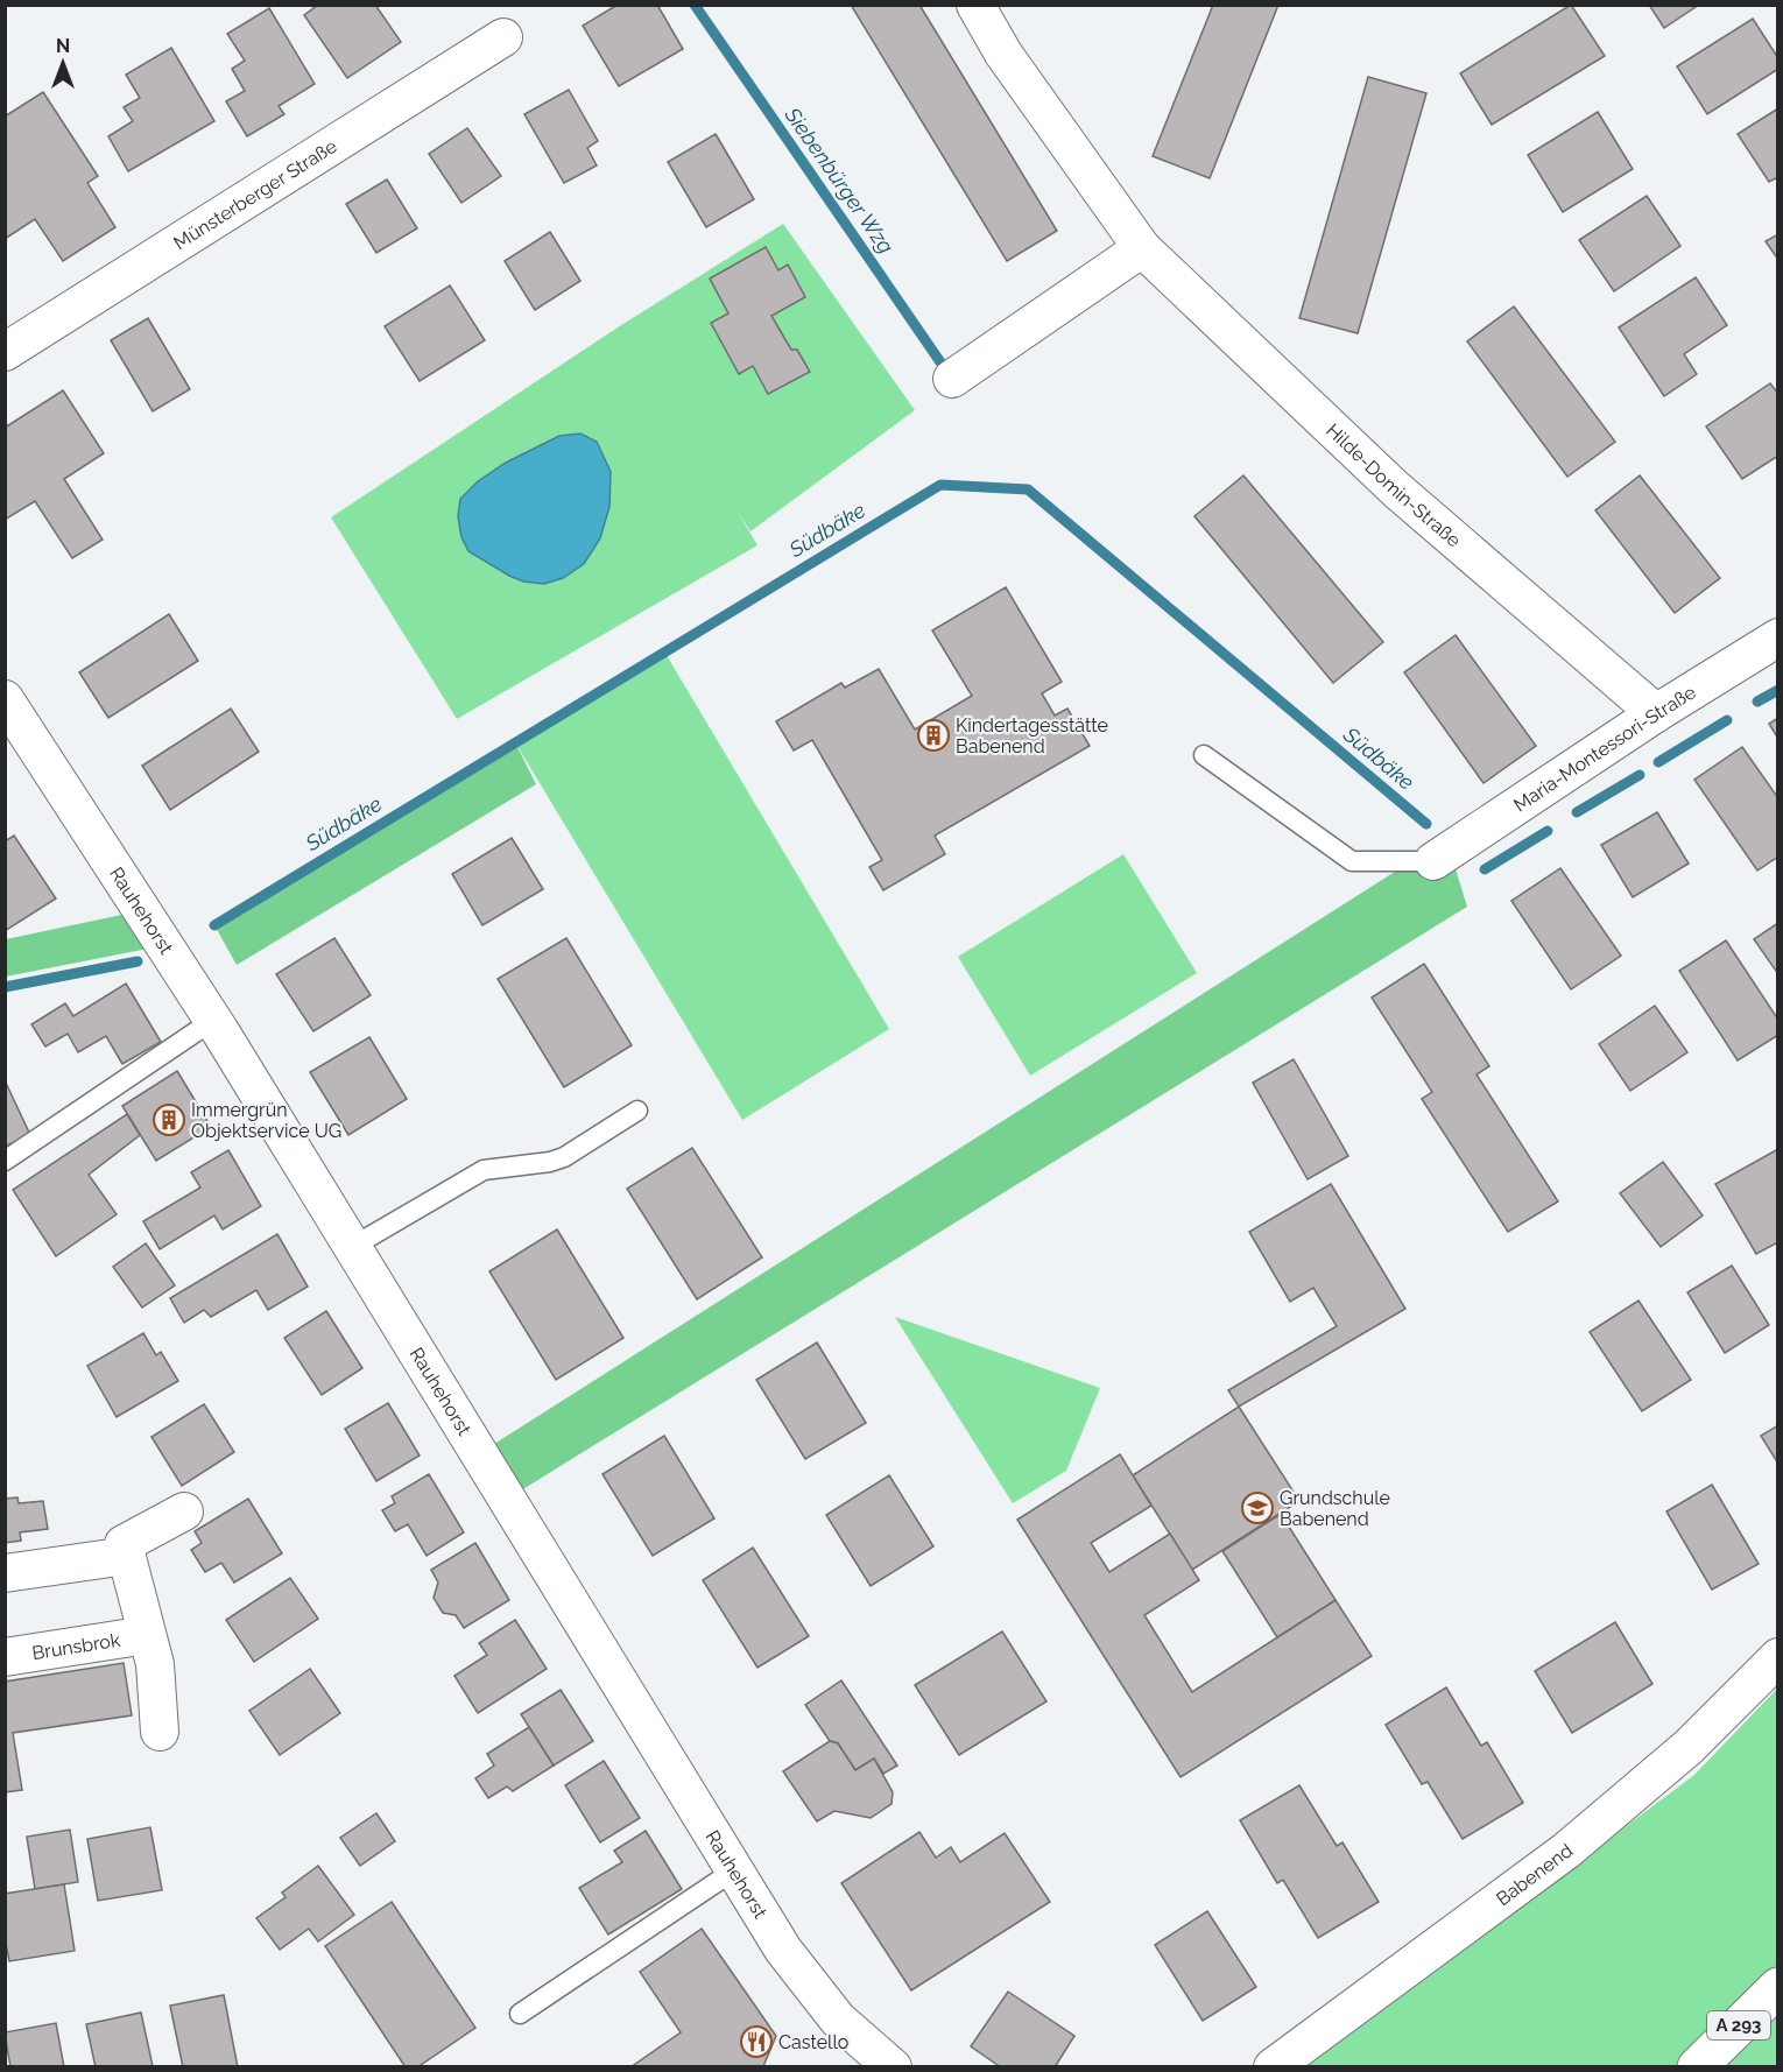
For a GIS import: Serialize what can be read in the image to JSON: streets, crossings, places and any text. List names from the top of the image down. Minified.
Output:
{"streets":{"highway":["A 293"],"street":["Münsterberger Straße","Hilde-Domin-Straße","Maria-Montessori-Straße","Rauhehorst","Brunsbrok","Babenend"]},"crossings":[["Hilde-Domin-Straße","Maria-Montessori-Straße"]],"water":["Siebenbürger Wzg","Südbäke"],"places":{"building":["Kindertagesstätte Babenend","Immergrün Objektservice UG"],"school or university":["Grundschule Babenend"],"restaurant":["Castello"]},"north":"top"}
